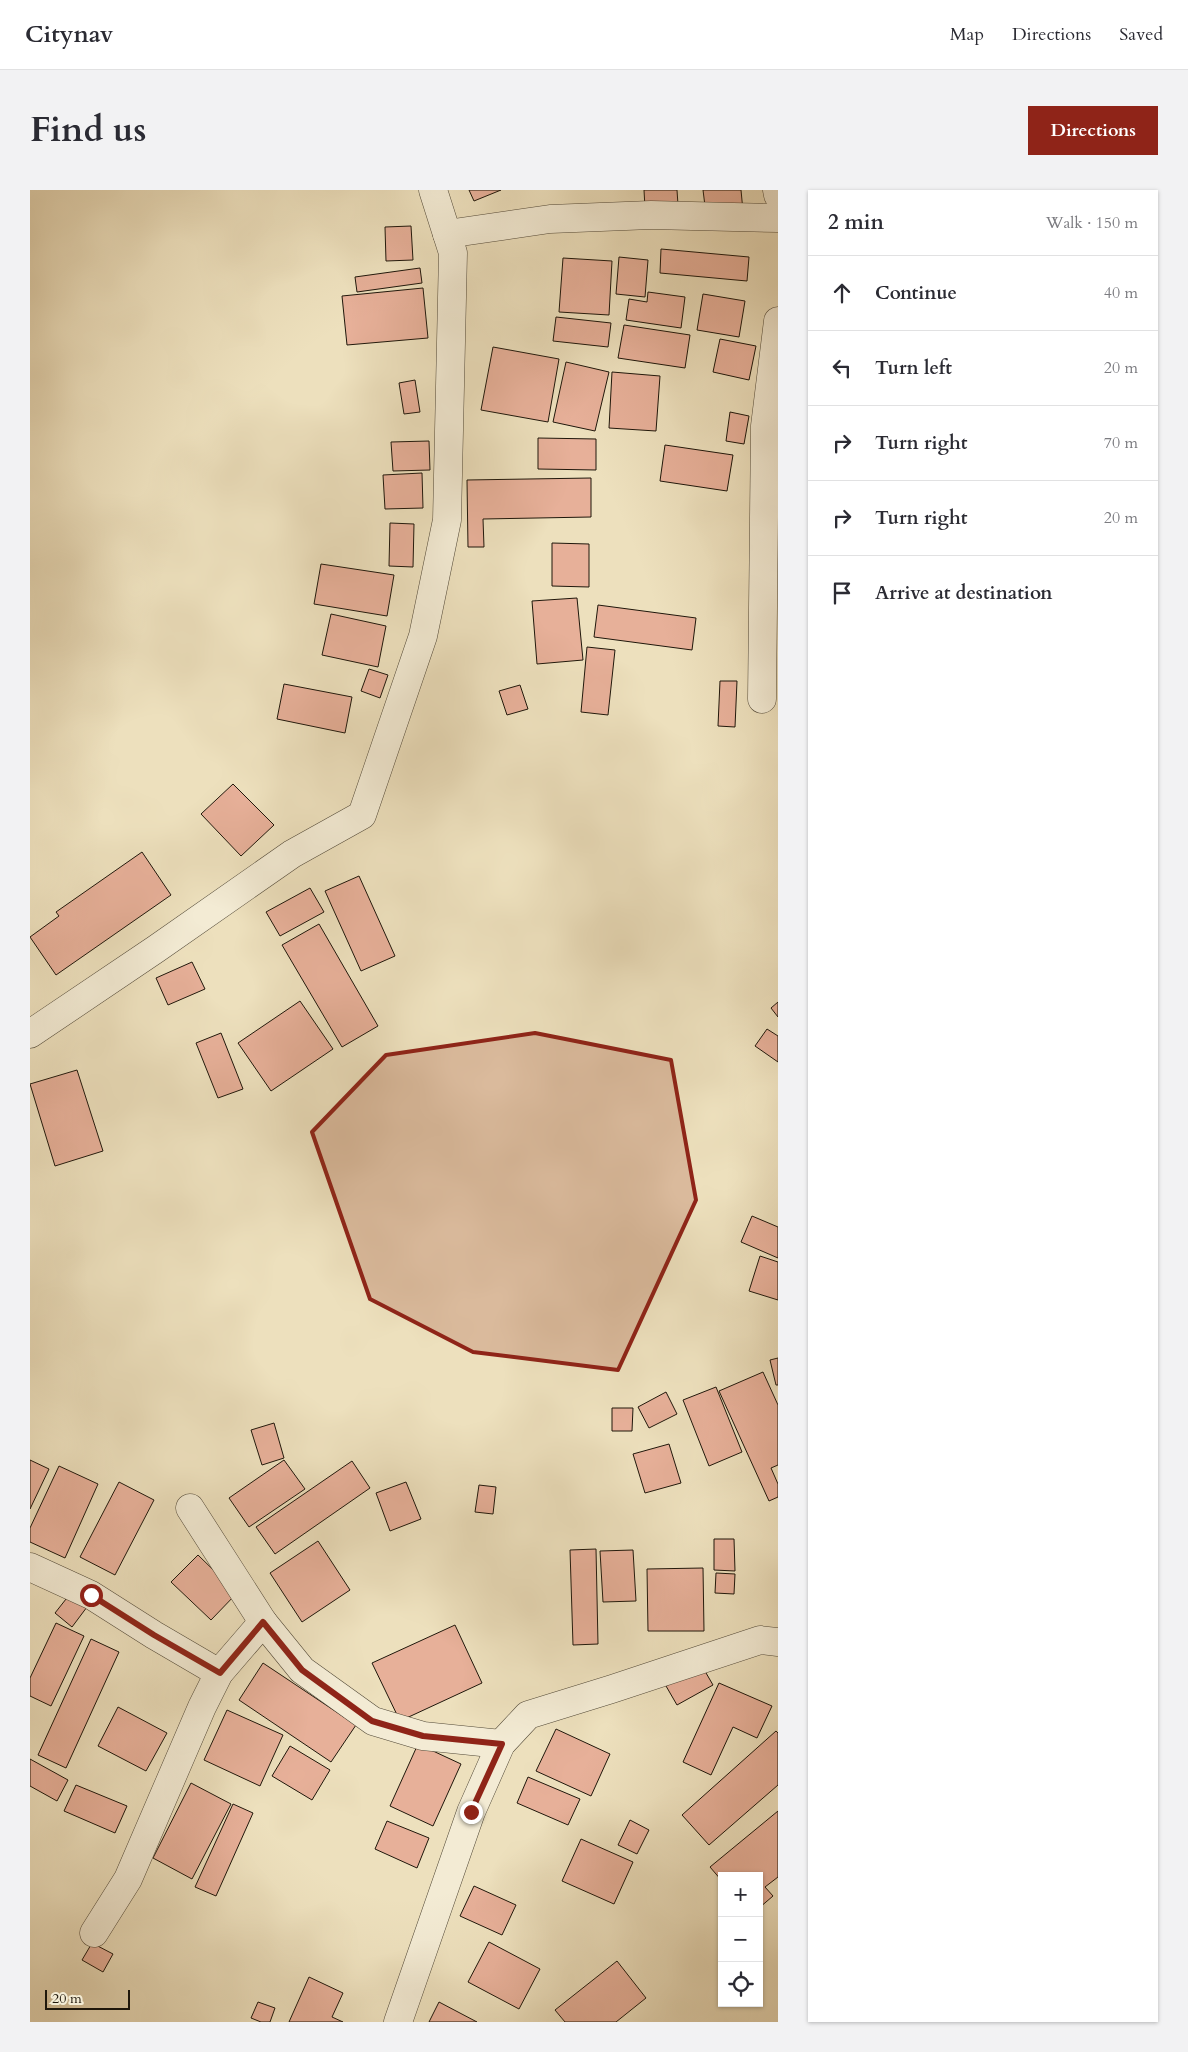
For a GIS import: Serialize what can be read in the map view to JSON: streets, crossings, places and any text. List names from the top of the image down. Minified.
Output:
{"scale_bar":"20 m","page":{"header":"Citynav","nav":["Map","Directions","Saved"],"title":"Find us","buttons":"Directions","heading":["2 min","Walk · 150 m"],"list":[["Continue","40 m"],["Turn left","20 m"],["Turn right","70 m"],["Turn right","20 m"],"Arrive at destination"],"map_buttons":["+","−"],"scale":"20 m"}}
